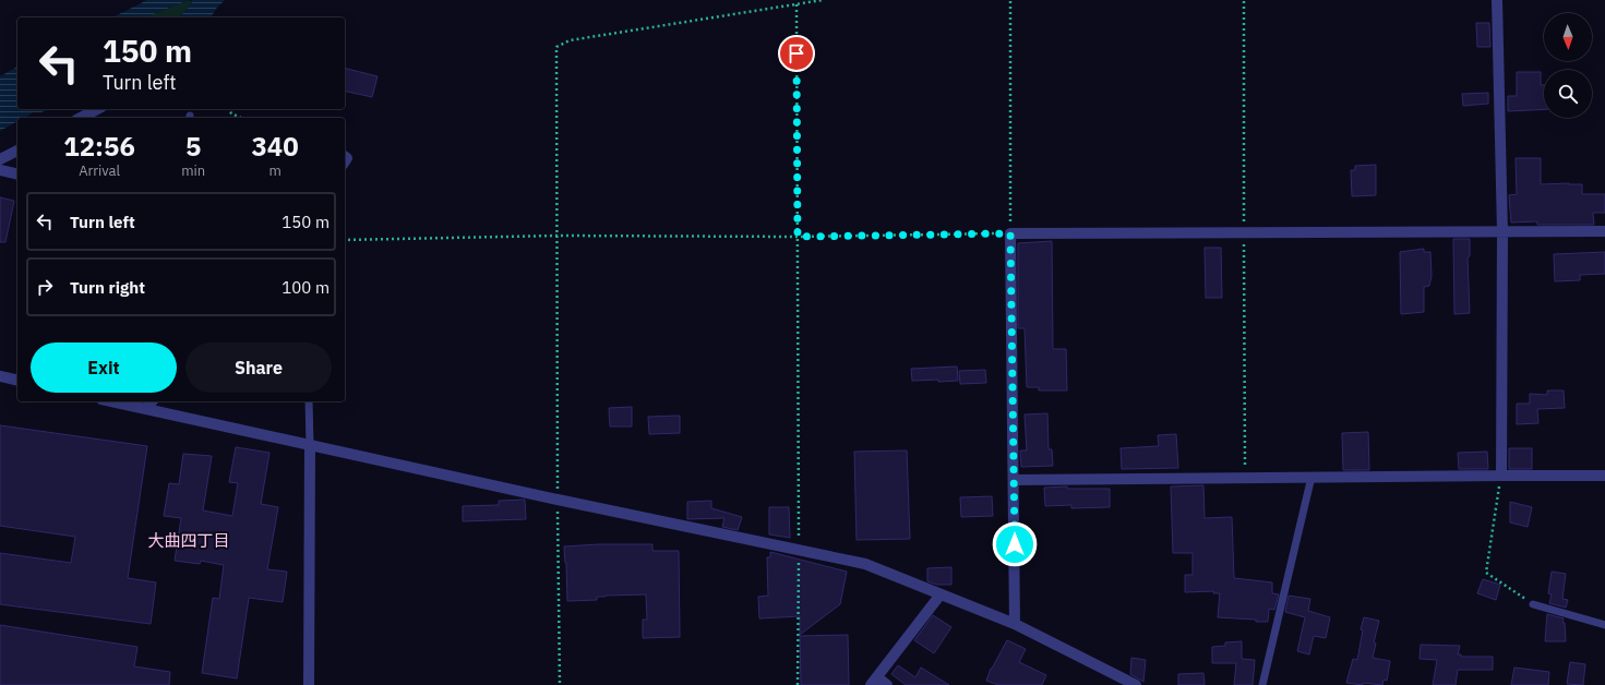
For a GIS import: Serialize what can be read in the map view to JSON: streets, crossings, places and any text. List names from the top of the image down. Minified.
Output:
{"districts":["大曲四丁目"],"north":"bottom","page":{"turn":["150 m","Turn left"],"eta":["12:56","Arrival","5","min","340","m"],"list":[{"name":"Turn left","value":"150 m"},{"name":"Turn right","value":"100 m"}],"buttons":["Exit","Share"]}}
